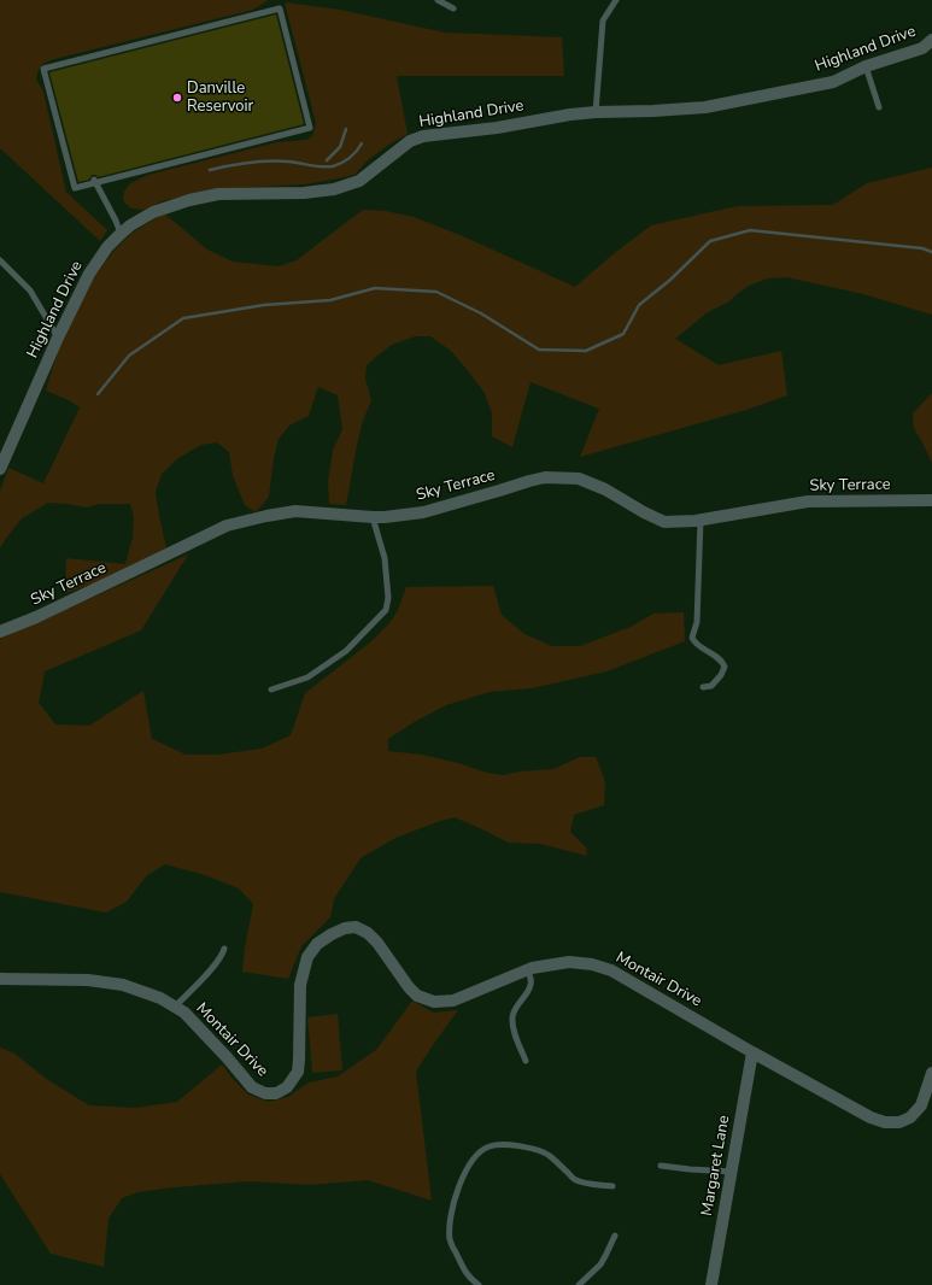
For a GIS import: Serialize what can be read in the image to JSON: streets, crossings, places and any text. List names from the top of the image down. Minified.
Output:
{"streets":{"street":["Highland Drive","Sky Terrace","Montair Drive","Margaret Lane"]},"crossings":[["Montair Drive","Margaret Lane"]],"places":["Danville Reservoir"]}
